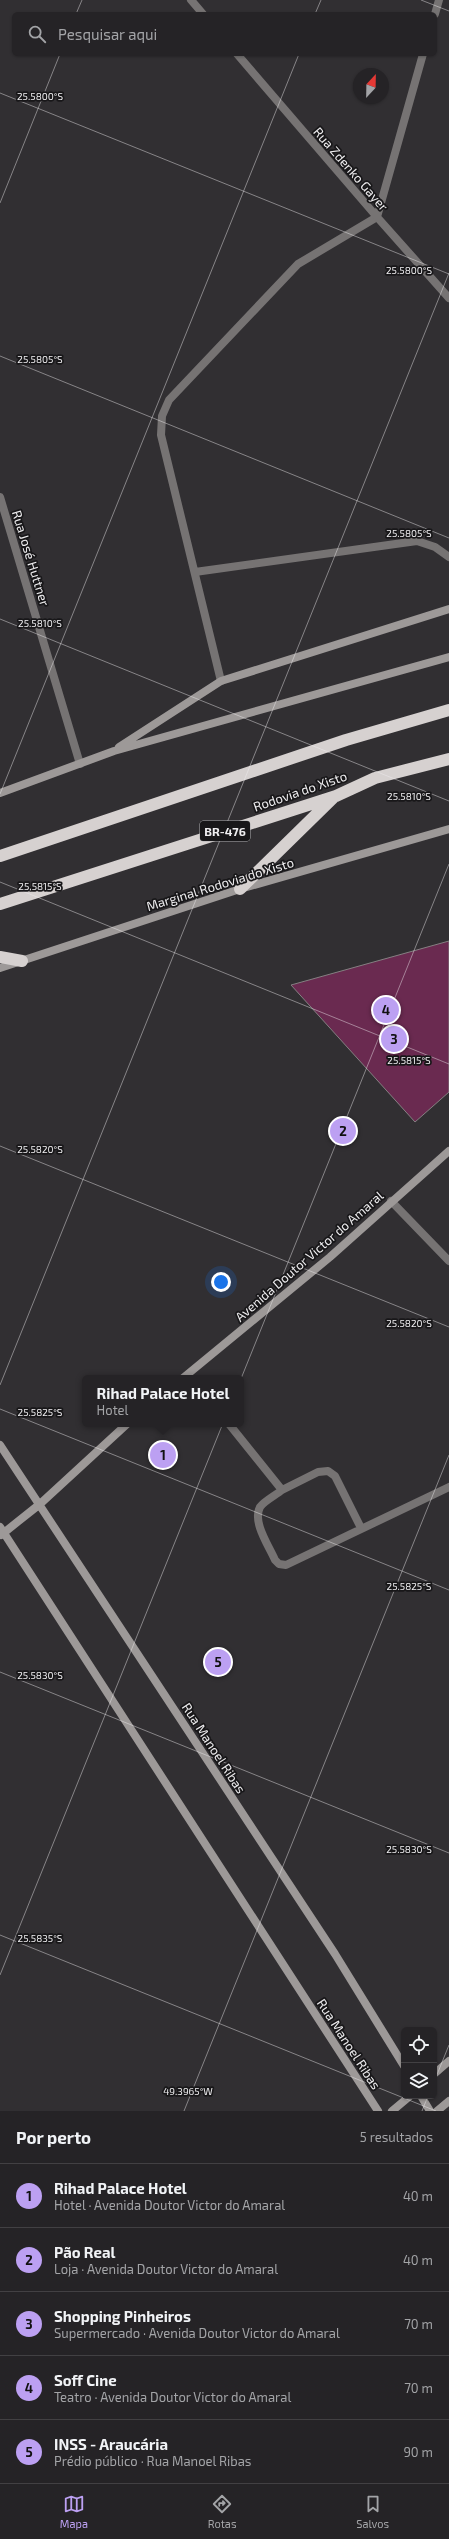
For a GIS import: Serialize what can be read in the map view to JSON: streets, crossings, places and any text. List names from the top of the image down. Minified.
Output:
{"streets":{"highway":["Rodovia do Xisto","BR-476"],"main road":["Marginal Rodovia do Xisto","Avenida Doutor Victor do Amaral","Rua Manoel Ribas"],"street":["Rua Zdenko Gayer","Rua José Huttner"]},"north":"top","page":{"search":"Pesquisar aqui","pins":["4","3","2","1","5"],"popup":["Rihad Palace Hotel","Hotel"],"heading":["Por perto","5 resultados"],"list":[{"mark":"1","name":"Rihad Palace Hotel","note":"Hotel · Avenida Doutor Victor do Amaral","value":"40 m"},{"mark":"2","name":"Pão Real","note":"Loja · Avenida Doutor Victor do Amaral","value":"40 m"},{"mark":"3","name":"Shopping Pinheiros","note":"Supermercado · Avenida Doutor Victor do Amaral","value":"70 m"},{"mark":"4","name":"Soff Cine","note":"Teatro · Avenida Doutor Victor do Amaral","value":"70 m"},{"mark":"5","name":"INSS - Araucária","note":"Prédio público · Rua Manoel Ribas","value":"90 m"}],"nav":["Mapa","Rotas","Salvos"]},"coordinates":["25.5800°S","25.5805°S","25.5810°S","25.5815°S","25.5820°S","25.5825°S","25.5830°S","25.5835°S","49.3965°W"]}
